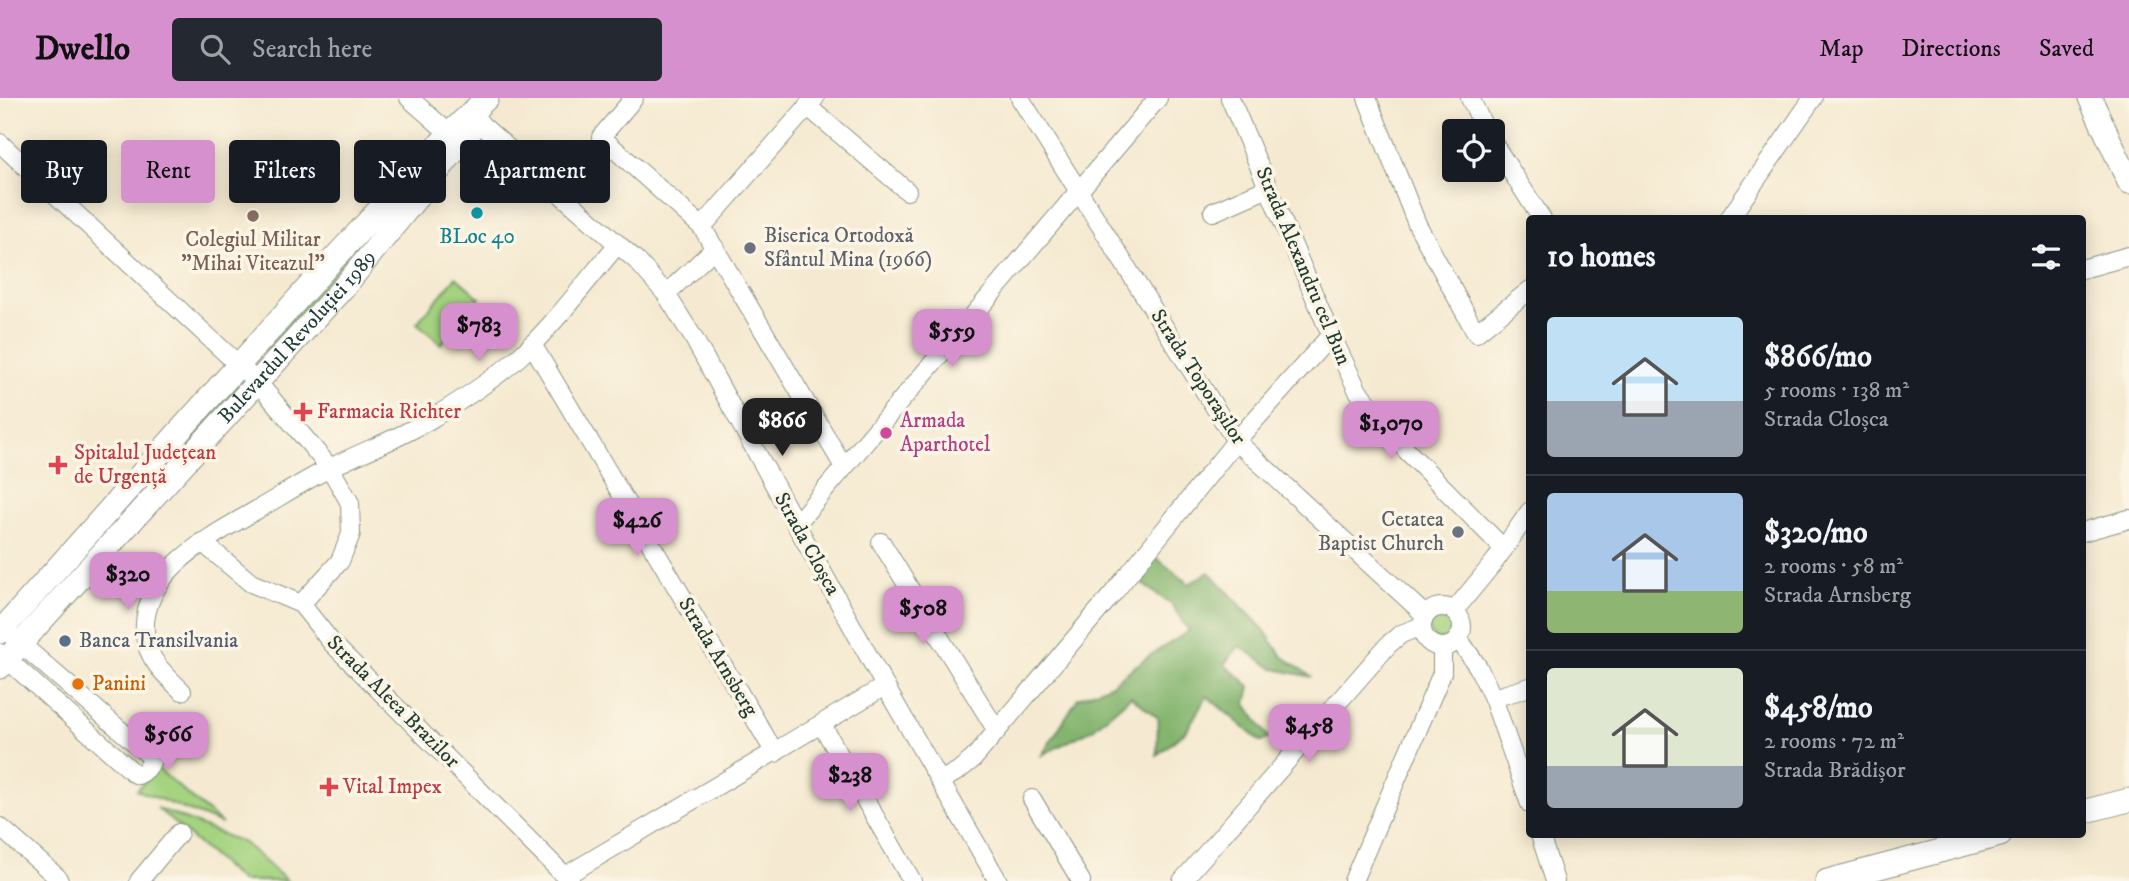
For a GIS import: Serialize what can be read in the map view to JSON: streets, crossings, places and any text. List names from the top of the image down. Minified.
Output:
{"streets":{"main road":["Bulevardul Revoluției 1989"],"street":["Strada Alexandru cel Bun","Strada Toporașilor","Strada Cloșca","Strada Arnsberg","Strada Aleea Brazilor"]},"crossings":[["Bulevardul Revoluției 1989","Strada Cloșca"]],"places":{"other":["BLoc 40","Colegiul Militar \"Mihai Viteazul\"","Biserica Ortodoxă Sfântul Mina (1966)","Armada Aparthotel","Cetatea Baptist Church","Banca Transilvania","Panini"],"health":["Farmacia Richter","Spitalul Județean de Urgență","Vital Impex"]},"page":{"header":"Dwello","search":"Search here","nav":["Map","Directions","Saved"],"chip":["Buy","Rent","Filters","New","Apartment"],"heading":"10 homes","list":[{"name":"$866/mo","note":"5 rooms · 138 m² · Strada Cloșca"},{"name":"$320/mo","note":"2 rooms · 58 m² · Strada Arnsberg"},{"name":"$458/mo","note":"2 rooms · 72 m² · Strada Brădișor"}],"price":["$783","$559","$866","$1,070","$426","$320","$508","$458","$566","$238"]}}
